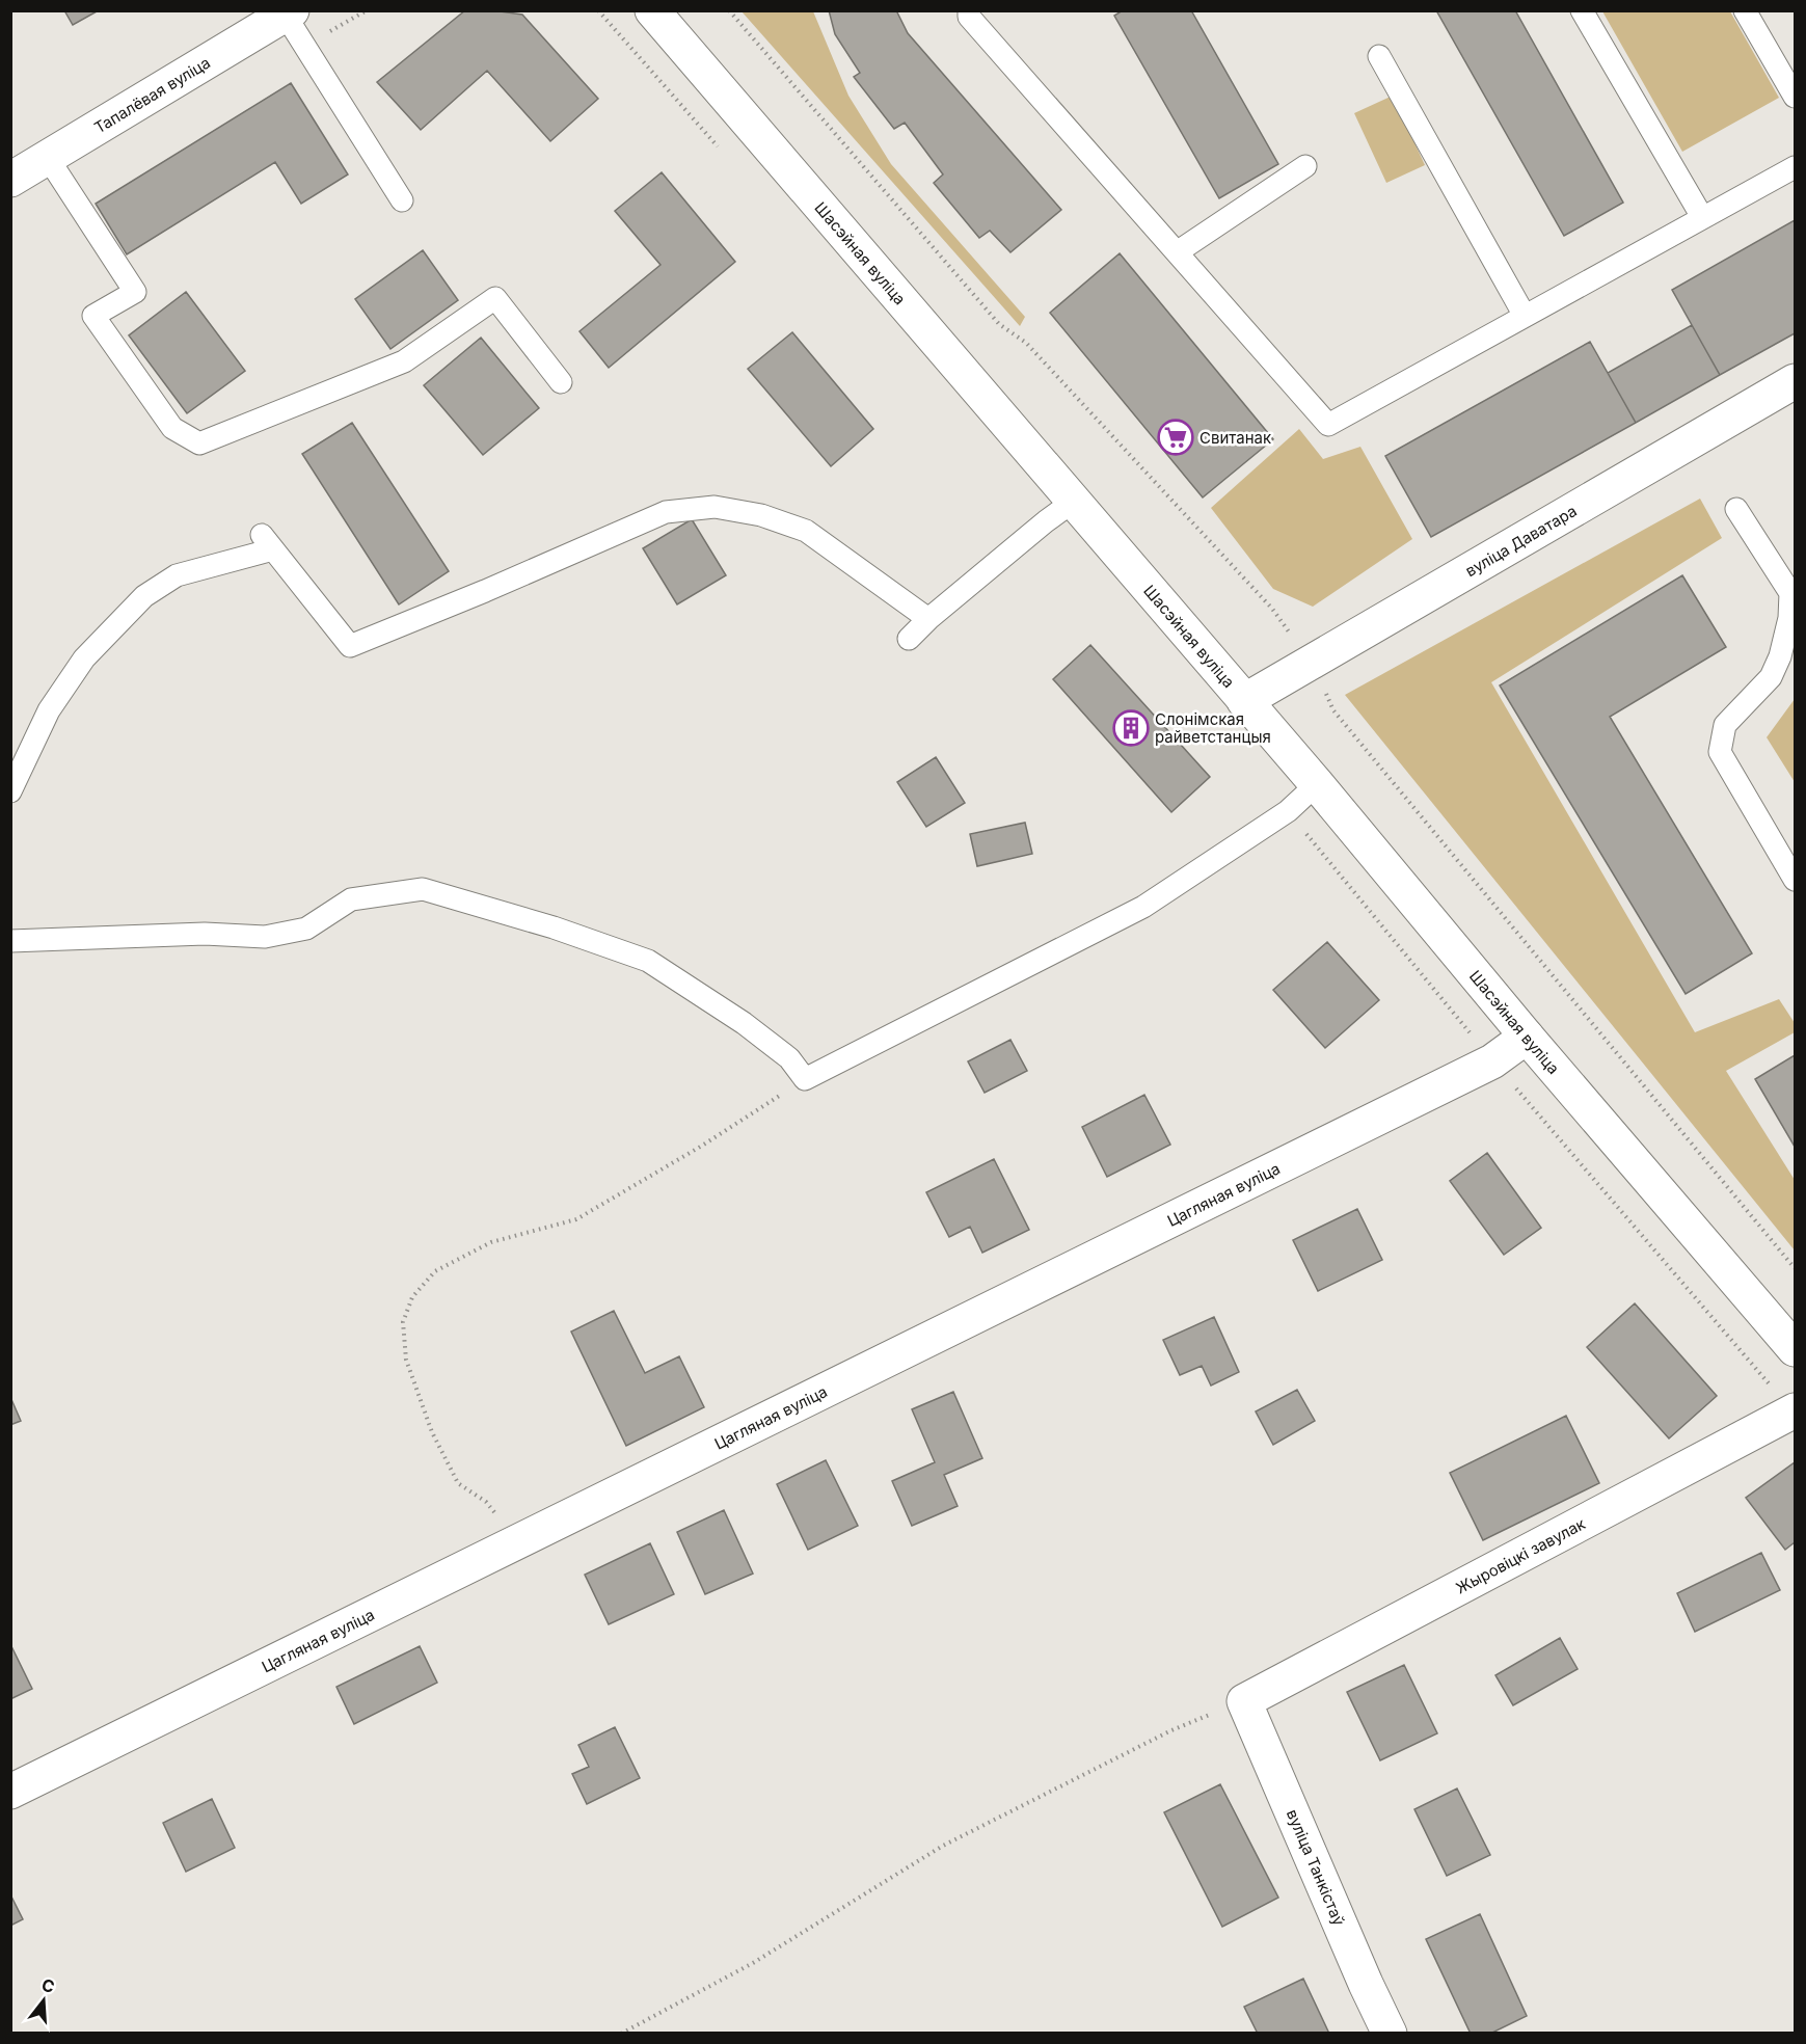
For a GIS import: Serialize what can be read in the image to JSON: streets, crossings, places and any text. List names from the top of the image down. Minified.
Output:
{"streets":{"street":["Тапалёвая вуліца","Шасэйная вуліца","вуліца Даватара","Цагляная вуліца","Жыровіцкі завулак","вуліца Танкістаў"]},"crossings":[["Шасэйная вуліца","вуліца Даватара"],["Шасэйная вуліца","Цагляная вуліца"],["Жыровіцкі завулак","вуліца Танкістаў"]],"places":{"supermarket":["Свитанак"],"building":["Слонімская райветстанцыя"]},"north":"top"}
